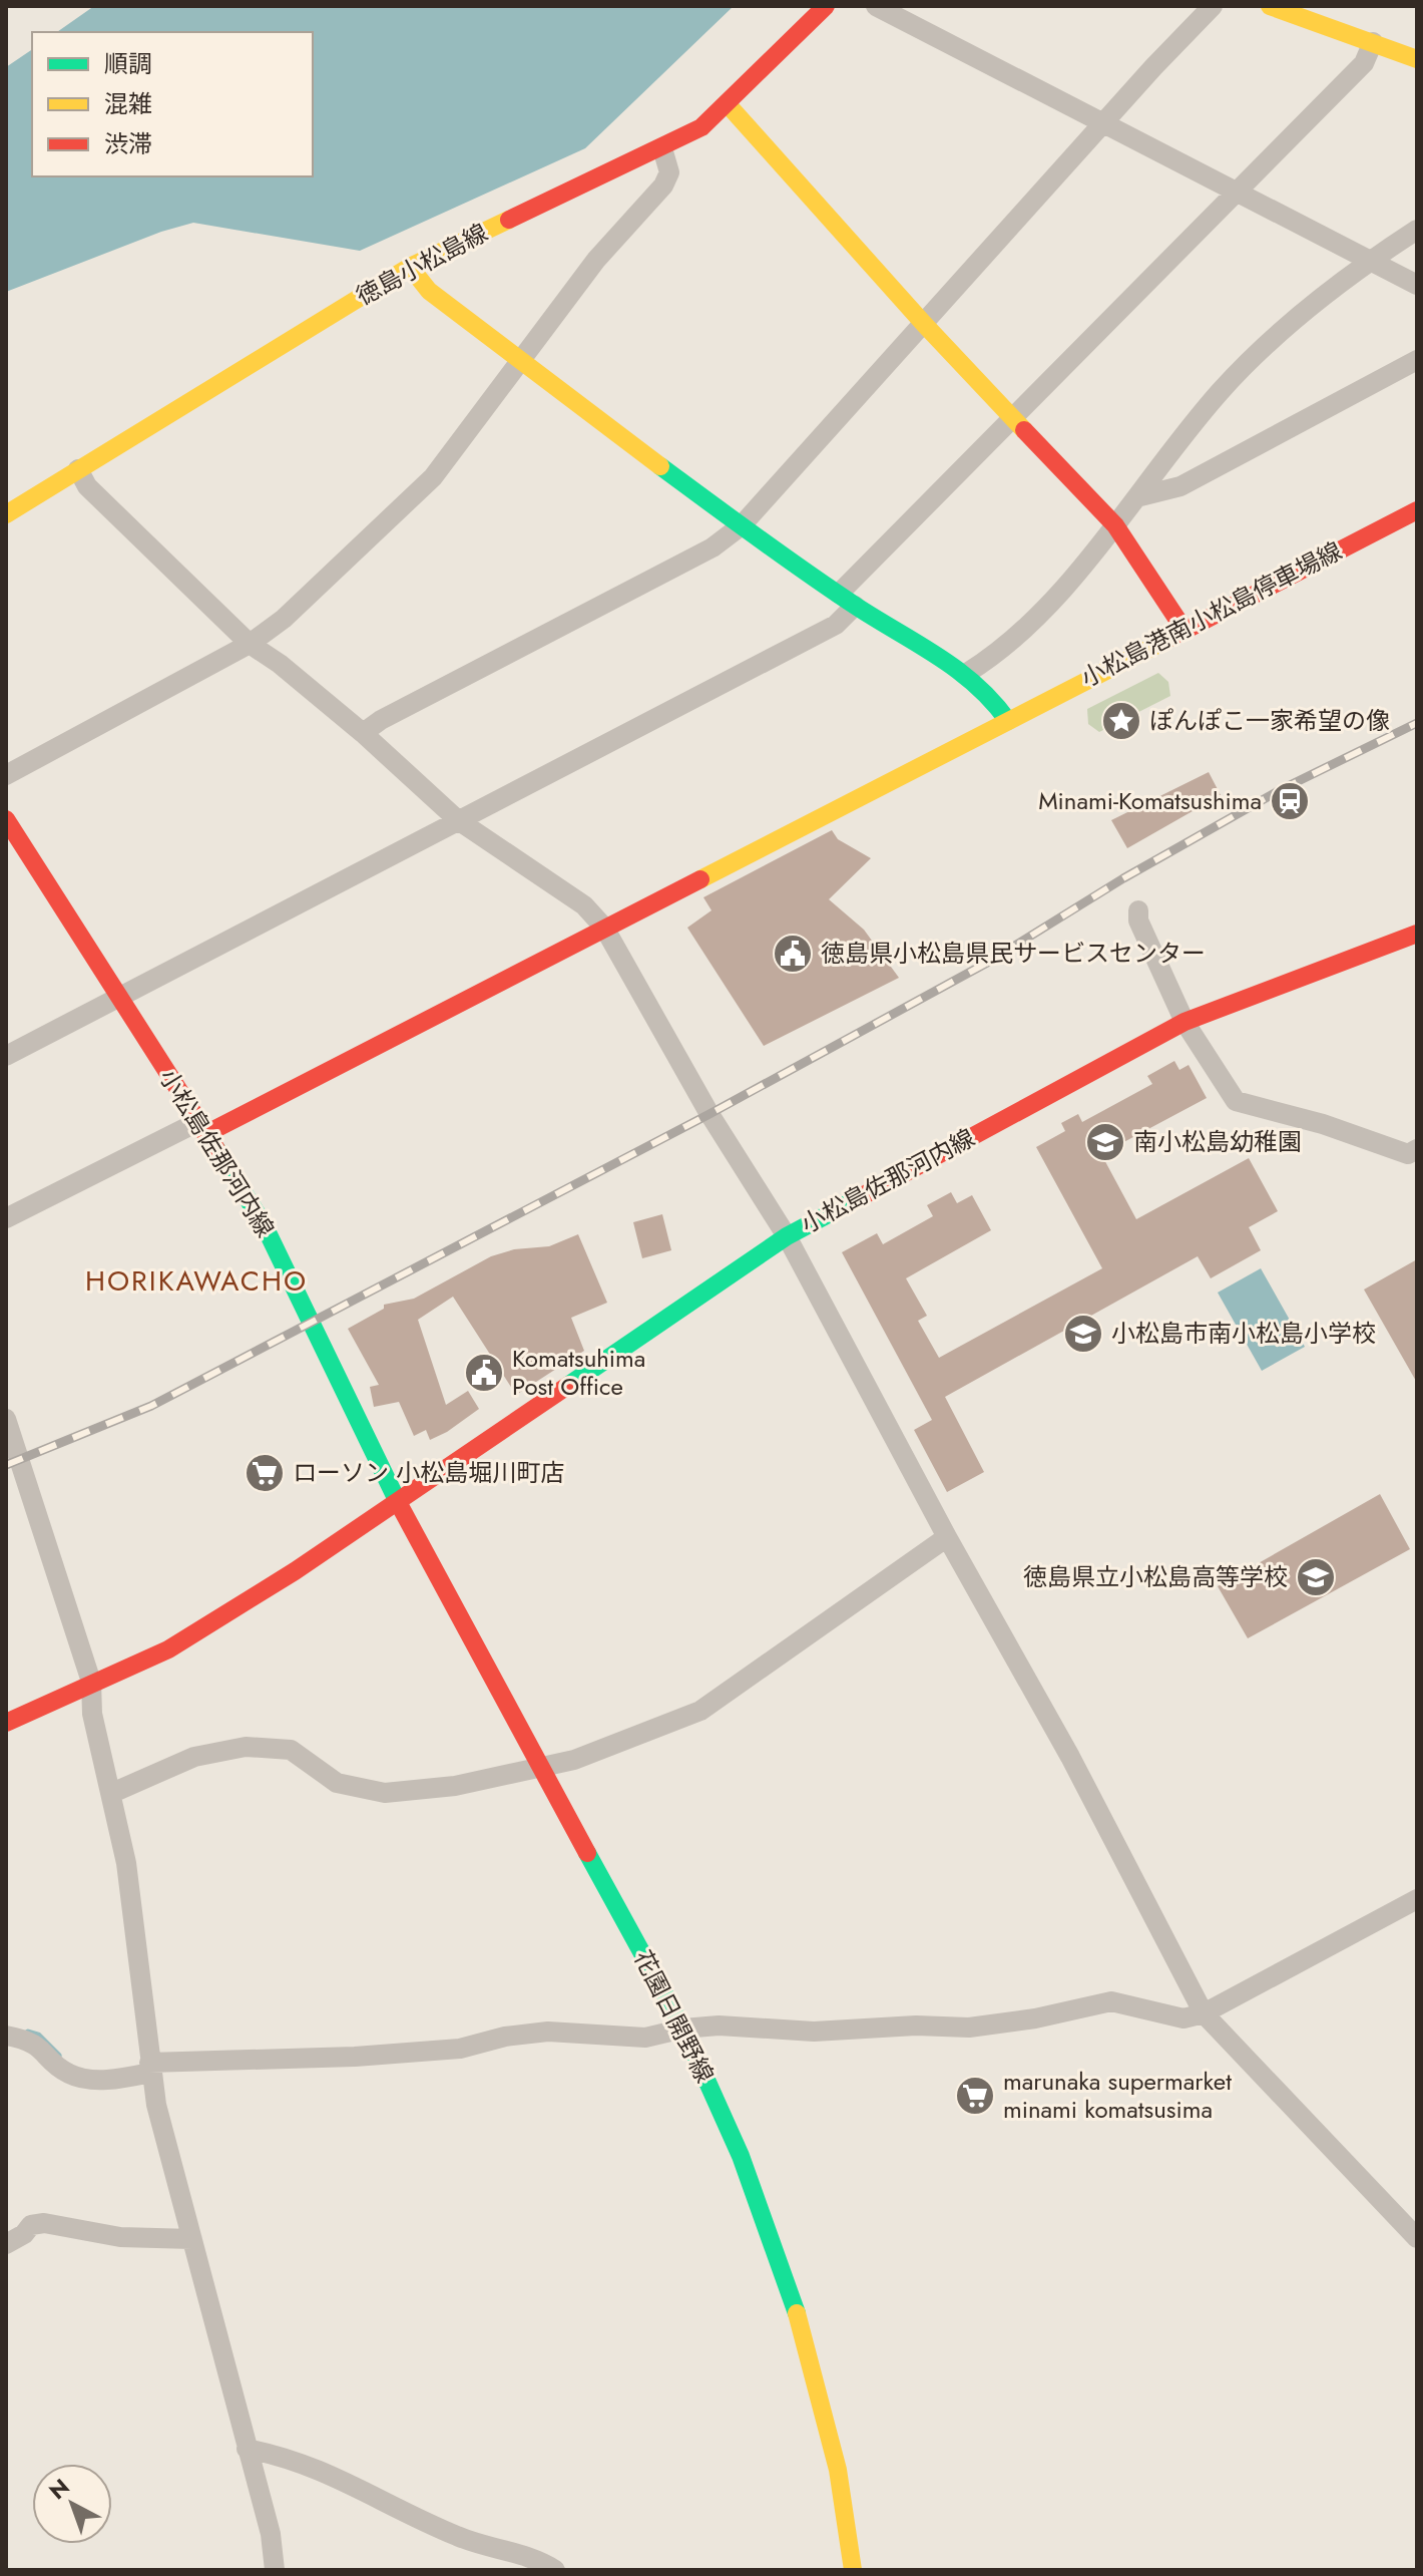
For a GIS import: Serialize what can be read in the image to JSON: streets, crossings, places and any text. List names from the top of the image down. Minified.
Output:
{"streets":{"main road":["徳島小松島線","小松島港南小松島停車場線","小松島佐那河内線","花園日開野線"]},"crossings":[["小松島港南小松島停車場線","小松島佐那河内線"],["小松島佐那河内線","花園日開野線"]],"districts":["HORIKAWACHO"],"places":{"place":["ぽんぽこ一家希望の像"],"station":["Minami-Komatsushima"],"public building":["徳島県小松島県民サービスセンター","Komatsuhima Post Office"],"school or university":["南小松島幼稚園","小松島市南小松島小学校","徳島県立小松島高等学校"],"supermarket":["ローソン 小松島堀川町店","marunaka supermarket minami komatsusima"]},"legend":["順調","混雑","渋滞"],"north":"top left"}
